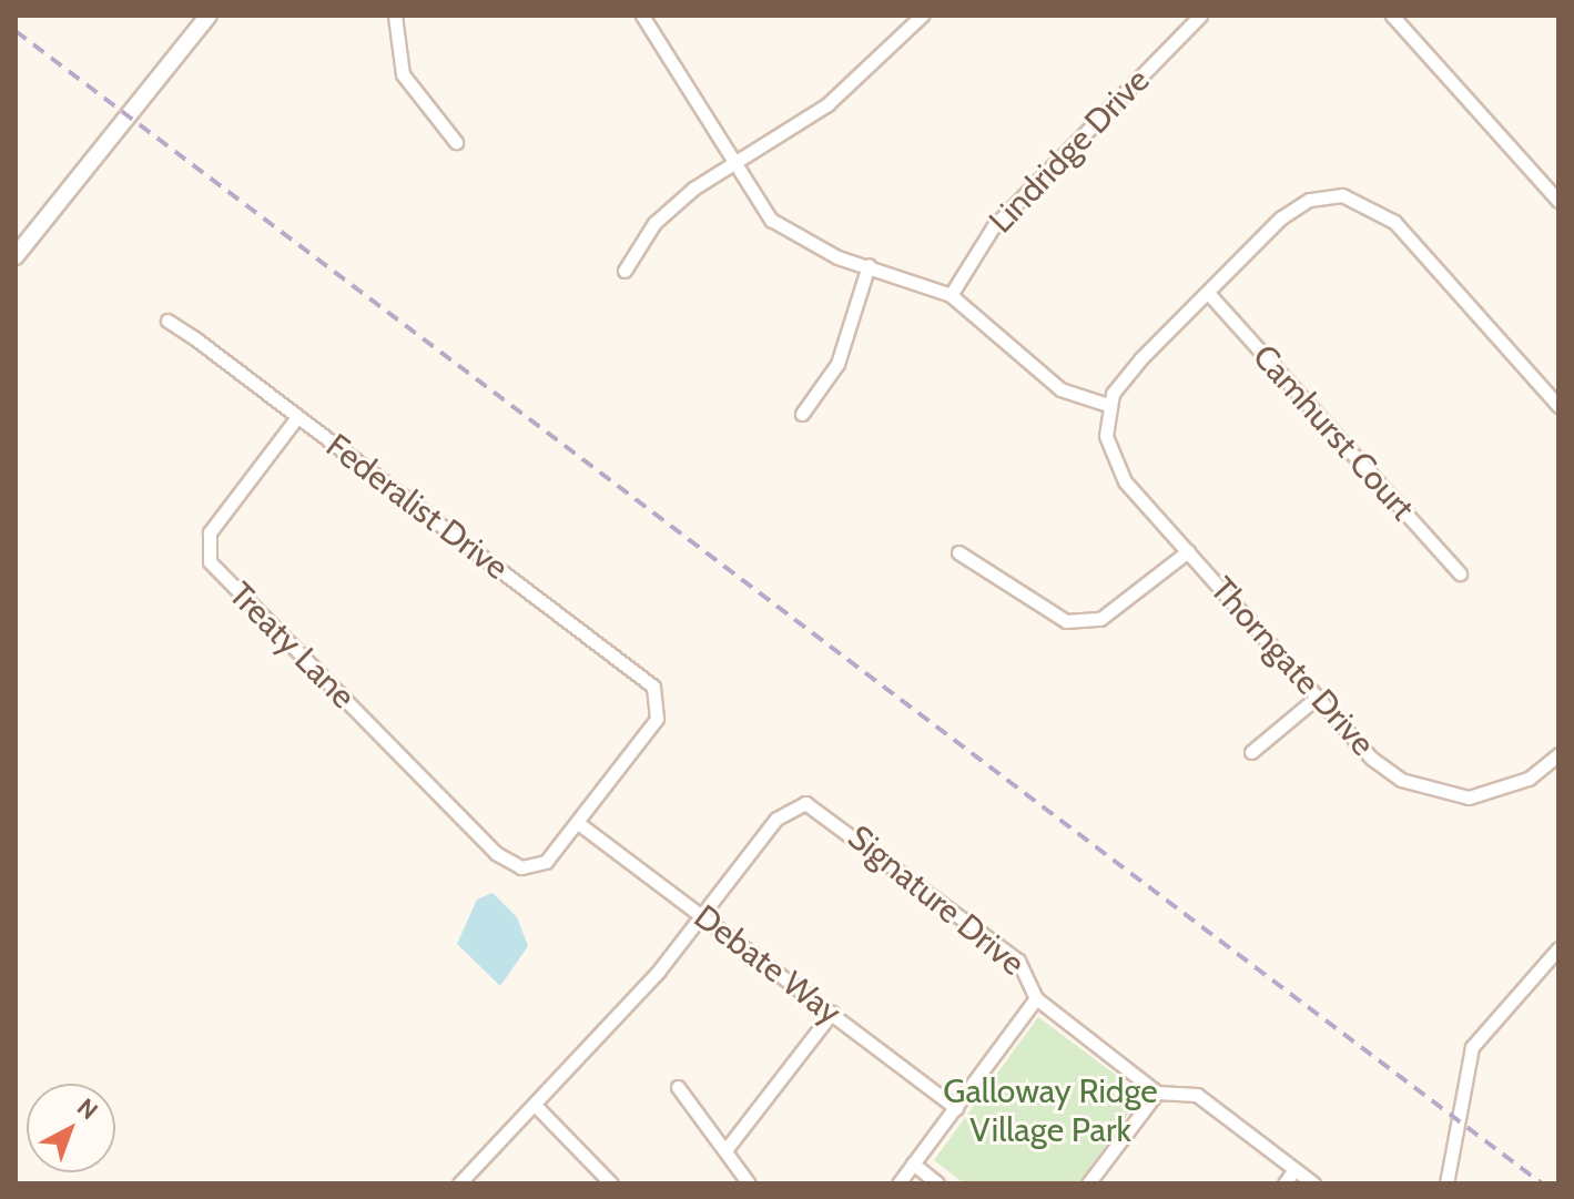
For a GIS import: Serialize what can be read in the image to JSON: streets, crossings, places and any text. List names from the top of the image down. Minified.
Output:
{"streets":{"street":["Lindridge Drive","Camhurst Court","Federalist Drive","Treaty Lane","Thorngate Drive","Signature Drive","Debate Way"]},"crossings":[["Federalist Drive","Treaty Lane"],["Federalist Drive","Debate Way"],["Treaty Lane","Debate Way"],["Signature Drive","Debate Way"]],"parks":["Galloway Ridge Village Park"],"north":"top right"}
